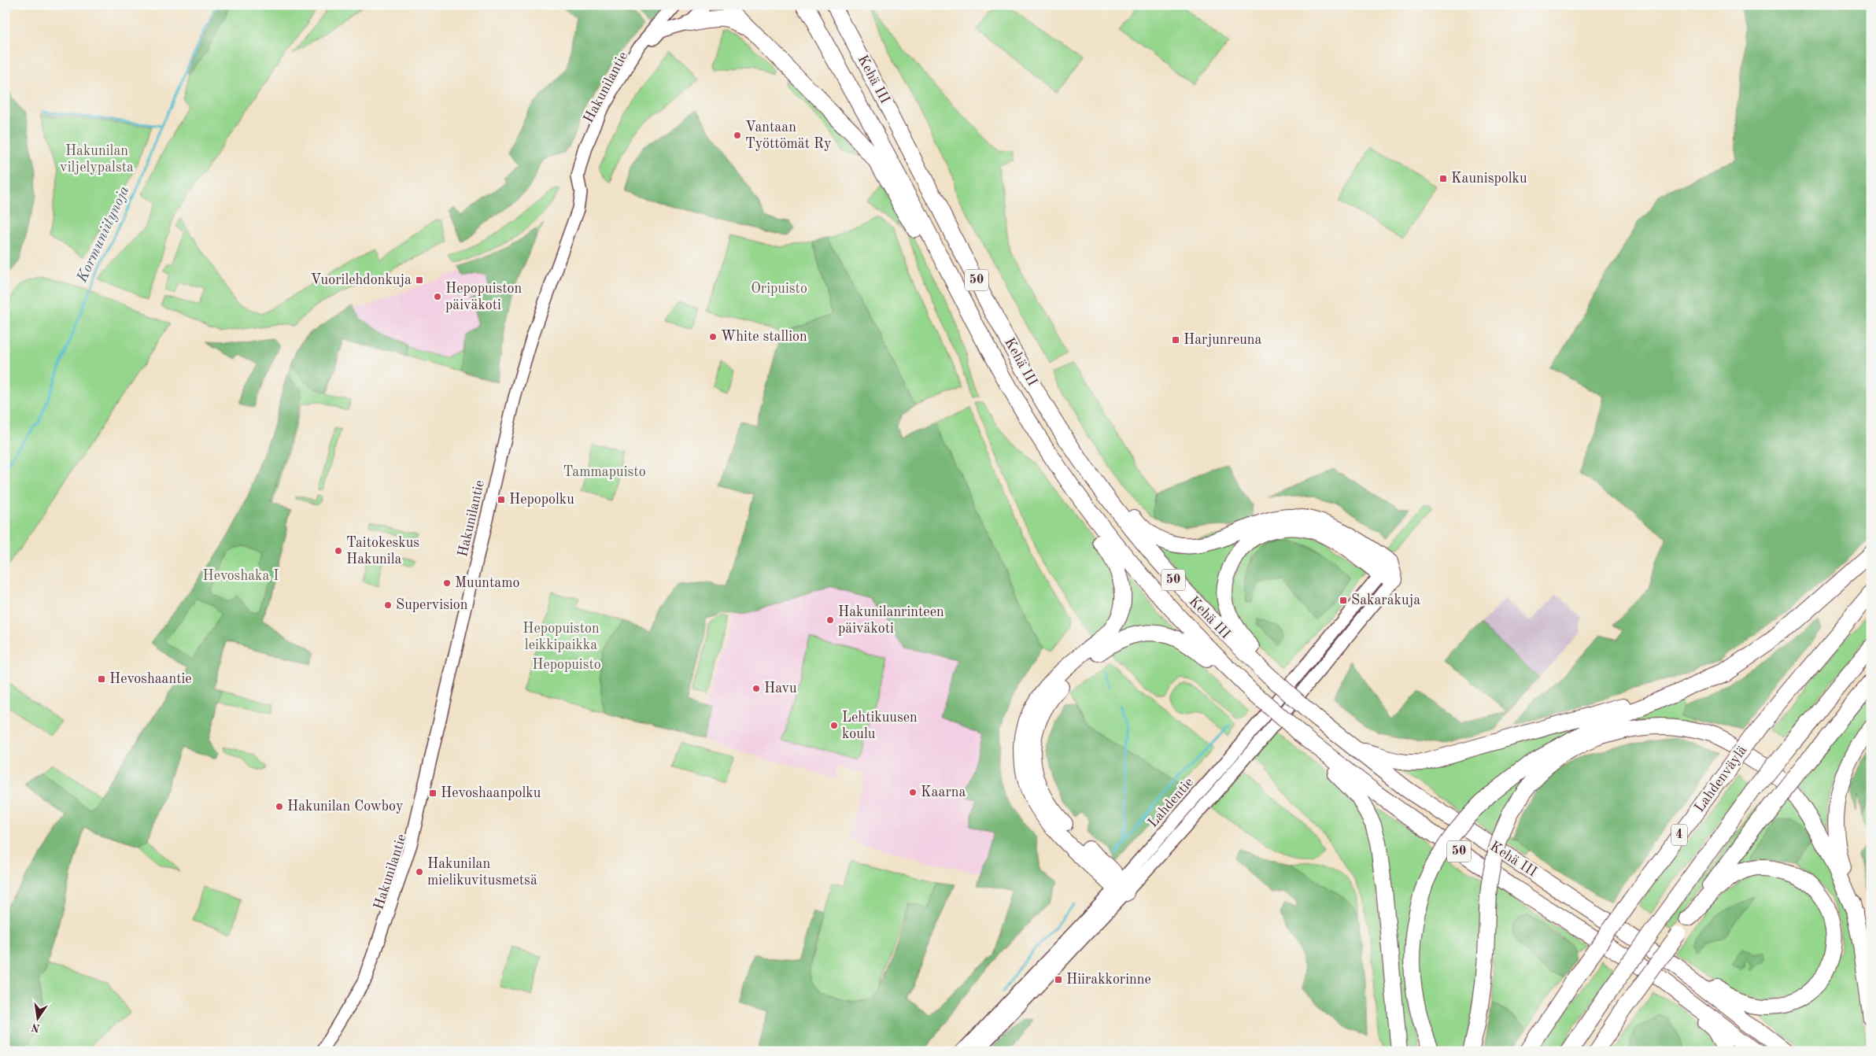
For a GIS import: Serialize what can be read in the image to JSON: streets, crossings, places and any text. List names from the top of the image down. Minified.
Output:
{"streets":{"highway":["Kehä III","50","Lahdenväylä","4"],"main road":["Hakunilantie","Lahdentie"]},"water":["Kormuniitynoja"],"parks":["Hakunilan viljelypalsta","Oripuisto","Tammapuisto","Hevoshaka I","Hepopuiston leikkipaikka","Hepopuisto"],"places":{"other":["Vantaan Työttömät Ry","Hepopuiston päiväkoti","White stallion","Taitokeskus Hakunila","Muuntamo","Supervision","Hakunilanrinteen päiväkoti","Havu","Lehtikuusen koulu","Kaarna","Hakunilan Cowboy","Hakunilan mielikuvitusmetsä"],"transit":["Kaunispolku","Vuorilehdonkuja","Harjunreuna","Hepopolku","Sakarakuja","Hevoshaantie","Hevoshaanpolku","Hiirakkorinne"]},"north":"bottom"}
